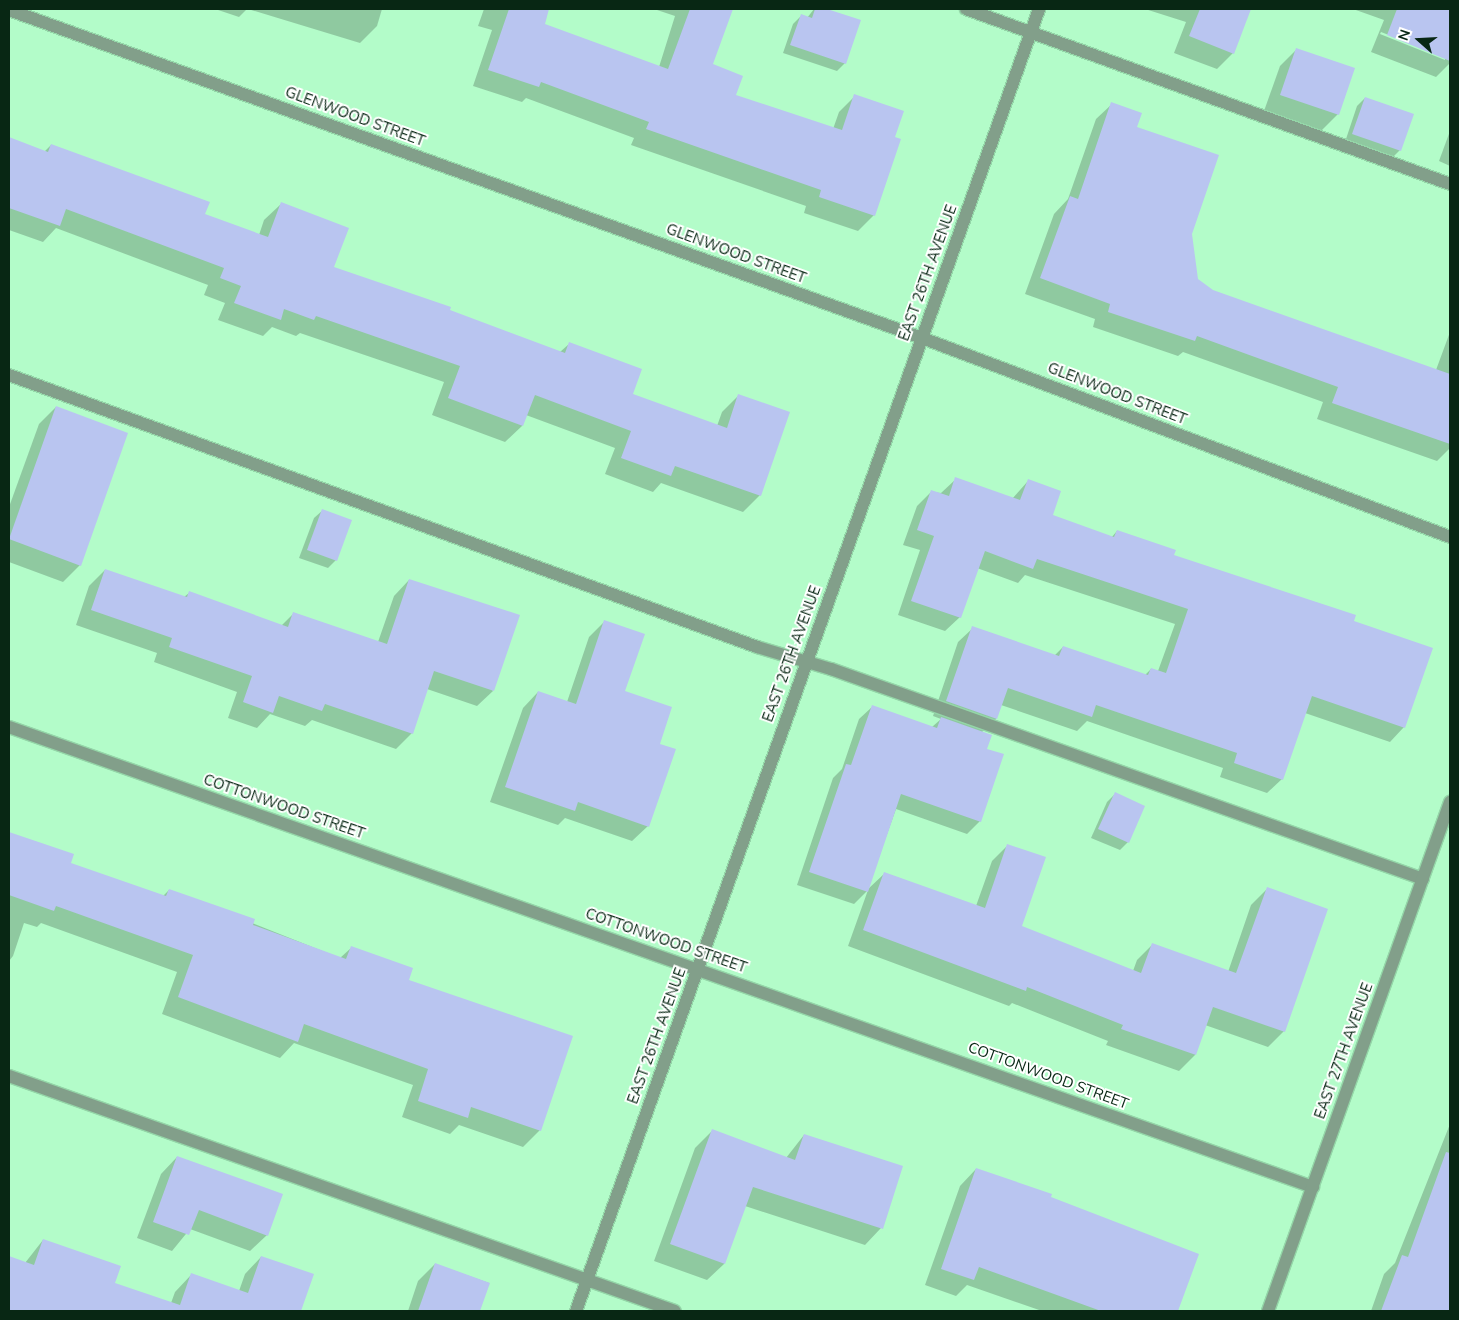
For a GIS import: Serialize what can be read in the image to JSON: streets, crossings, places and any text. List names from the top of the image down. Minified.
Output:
{"streets":{"street":["GLENWOOD STREET","EAST 26TH AVENUE","COTTONWOOD STREET","EAST 27TH AVENUE"]},"crossings":[["GLENWOOD STREET","EAST 26TH AVENUE"],["EAST 26TH AVENUE","COTTONWOOD STREET"],["COTTONWOOD STREET","EAST 27TH AVENUE"]],"north":"left"}
